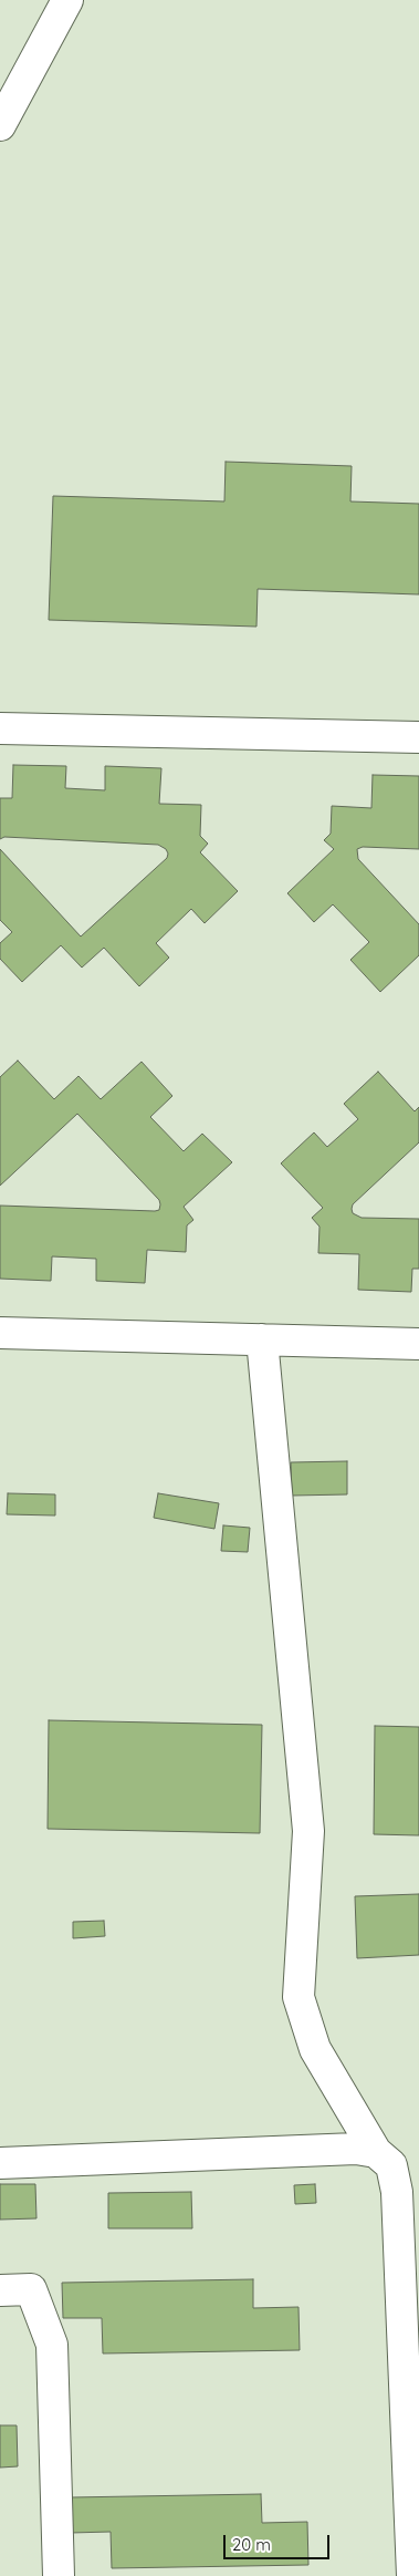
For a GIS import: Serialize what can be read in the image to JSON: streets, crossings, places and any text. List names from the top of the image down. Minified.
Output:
{"scale_bar":"20 m"}
